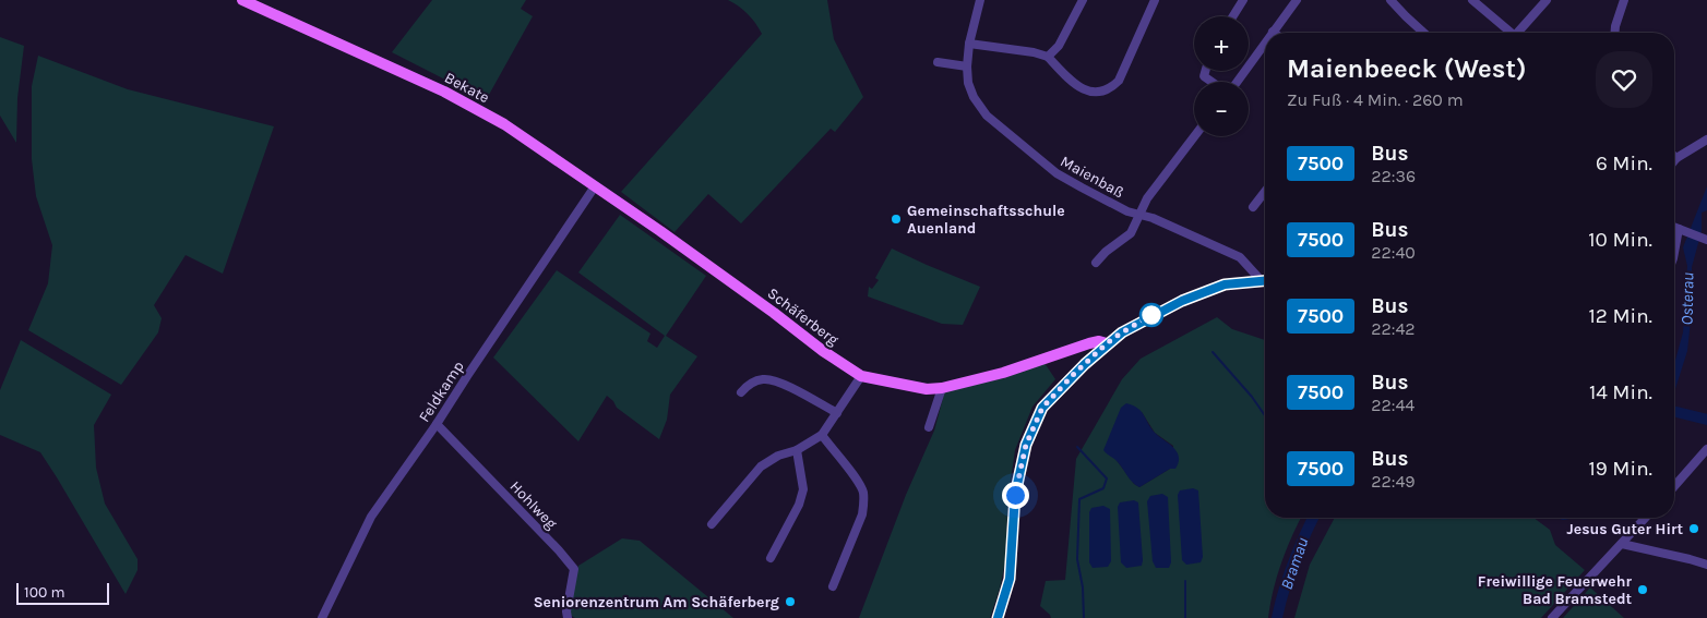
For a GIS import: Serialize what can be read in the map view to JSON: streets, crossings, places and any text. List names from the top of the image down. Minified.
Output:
{"streets":{"main road":["Bekate","Schäferberg"],"street":["Maienbaß","Feldkamp","Hohlweg"]},"crossings":[["Bekate","Schäferberg"],["Bekate","Feldkamp"],["Feldkamp","Hohlweg"]],"water":["Osterau","Bramau"],"places":["Gemeinschaftsschule Auenland","Jesus Guter Hirt","Freiwillige Feuerwehr Bad Bramstedt","Seniorenzentrum Am Schäferberg"],"lines":["bus line 7500"],"scale_bar":"100 m","page":{"map_buttons":["+","−"],"heading":["Maienbeeck (West)","Zu Fuß · 4 Min. · 260 m"],"list":[{"mark":"7500","name":"Bus","note":"22:36","value":"6 Min."},{"mark":"7500","name":"Bus","note":"22:40","value":"10 Min."},{"mark":"7500","name":"Bus","note":"22:42","value":"12 Min."},{"mark":"7500","name":"Bus","note":"22:44","value":"14 Min."},{"mark":"7500","name":"Bus","note":"22:49","value":"19 Min."}],"scale":"100 m"}}
